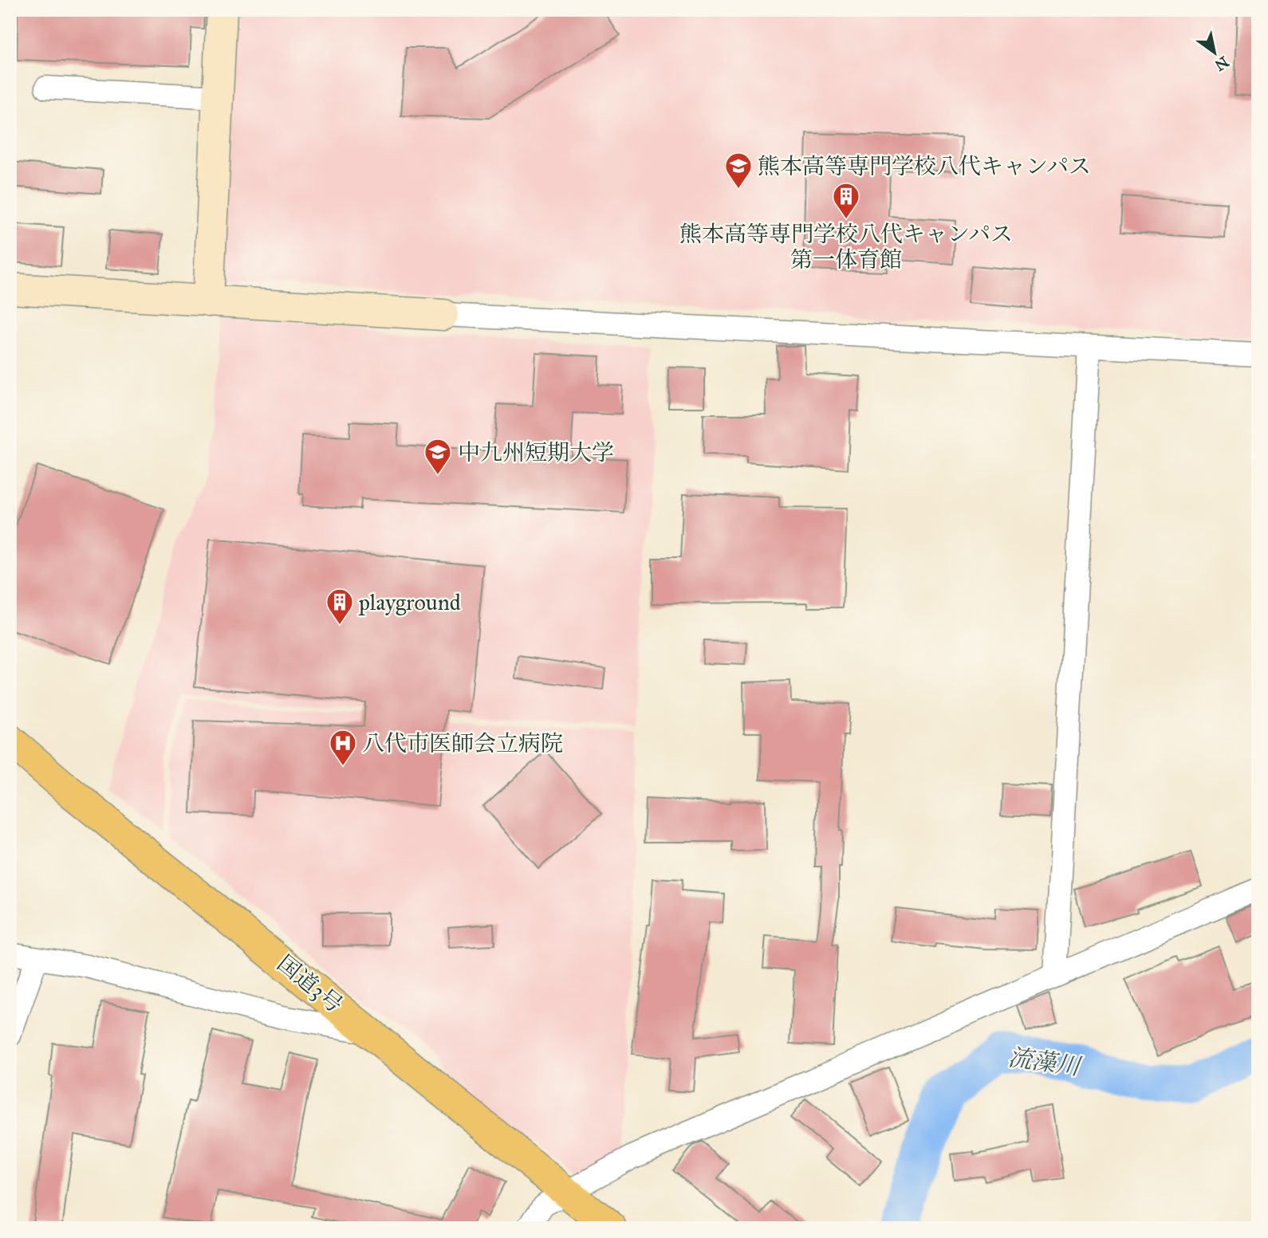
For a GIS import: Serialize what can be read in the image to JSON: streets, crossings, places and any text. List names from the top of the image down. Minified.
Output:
{"streets":{"highway":["国道3号"]},"water":["流藻川"],"places":{"school or university":["熊本高等専門学校八代キャンパス","中九州短期大学"],"building":["熊本高等専門学校八代キャンパス 第一体育館","playground"],"hospital":["八代市医師会立病院"]},"north":"bottom right"}
